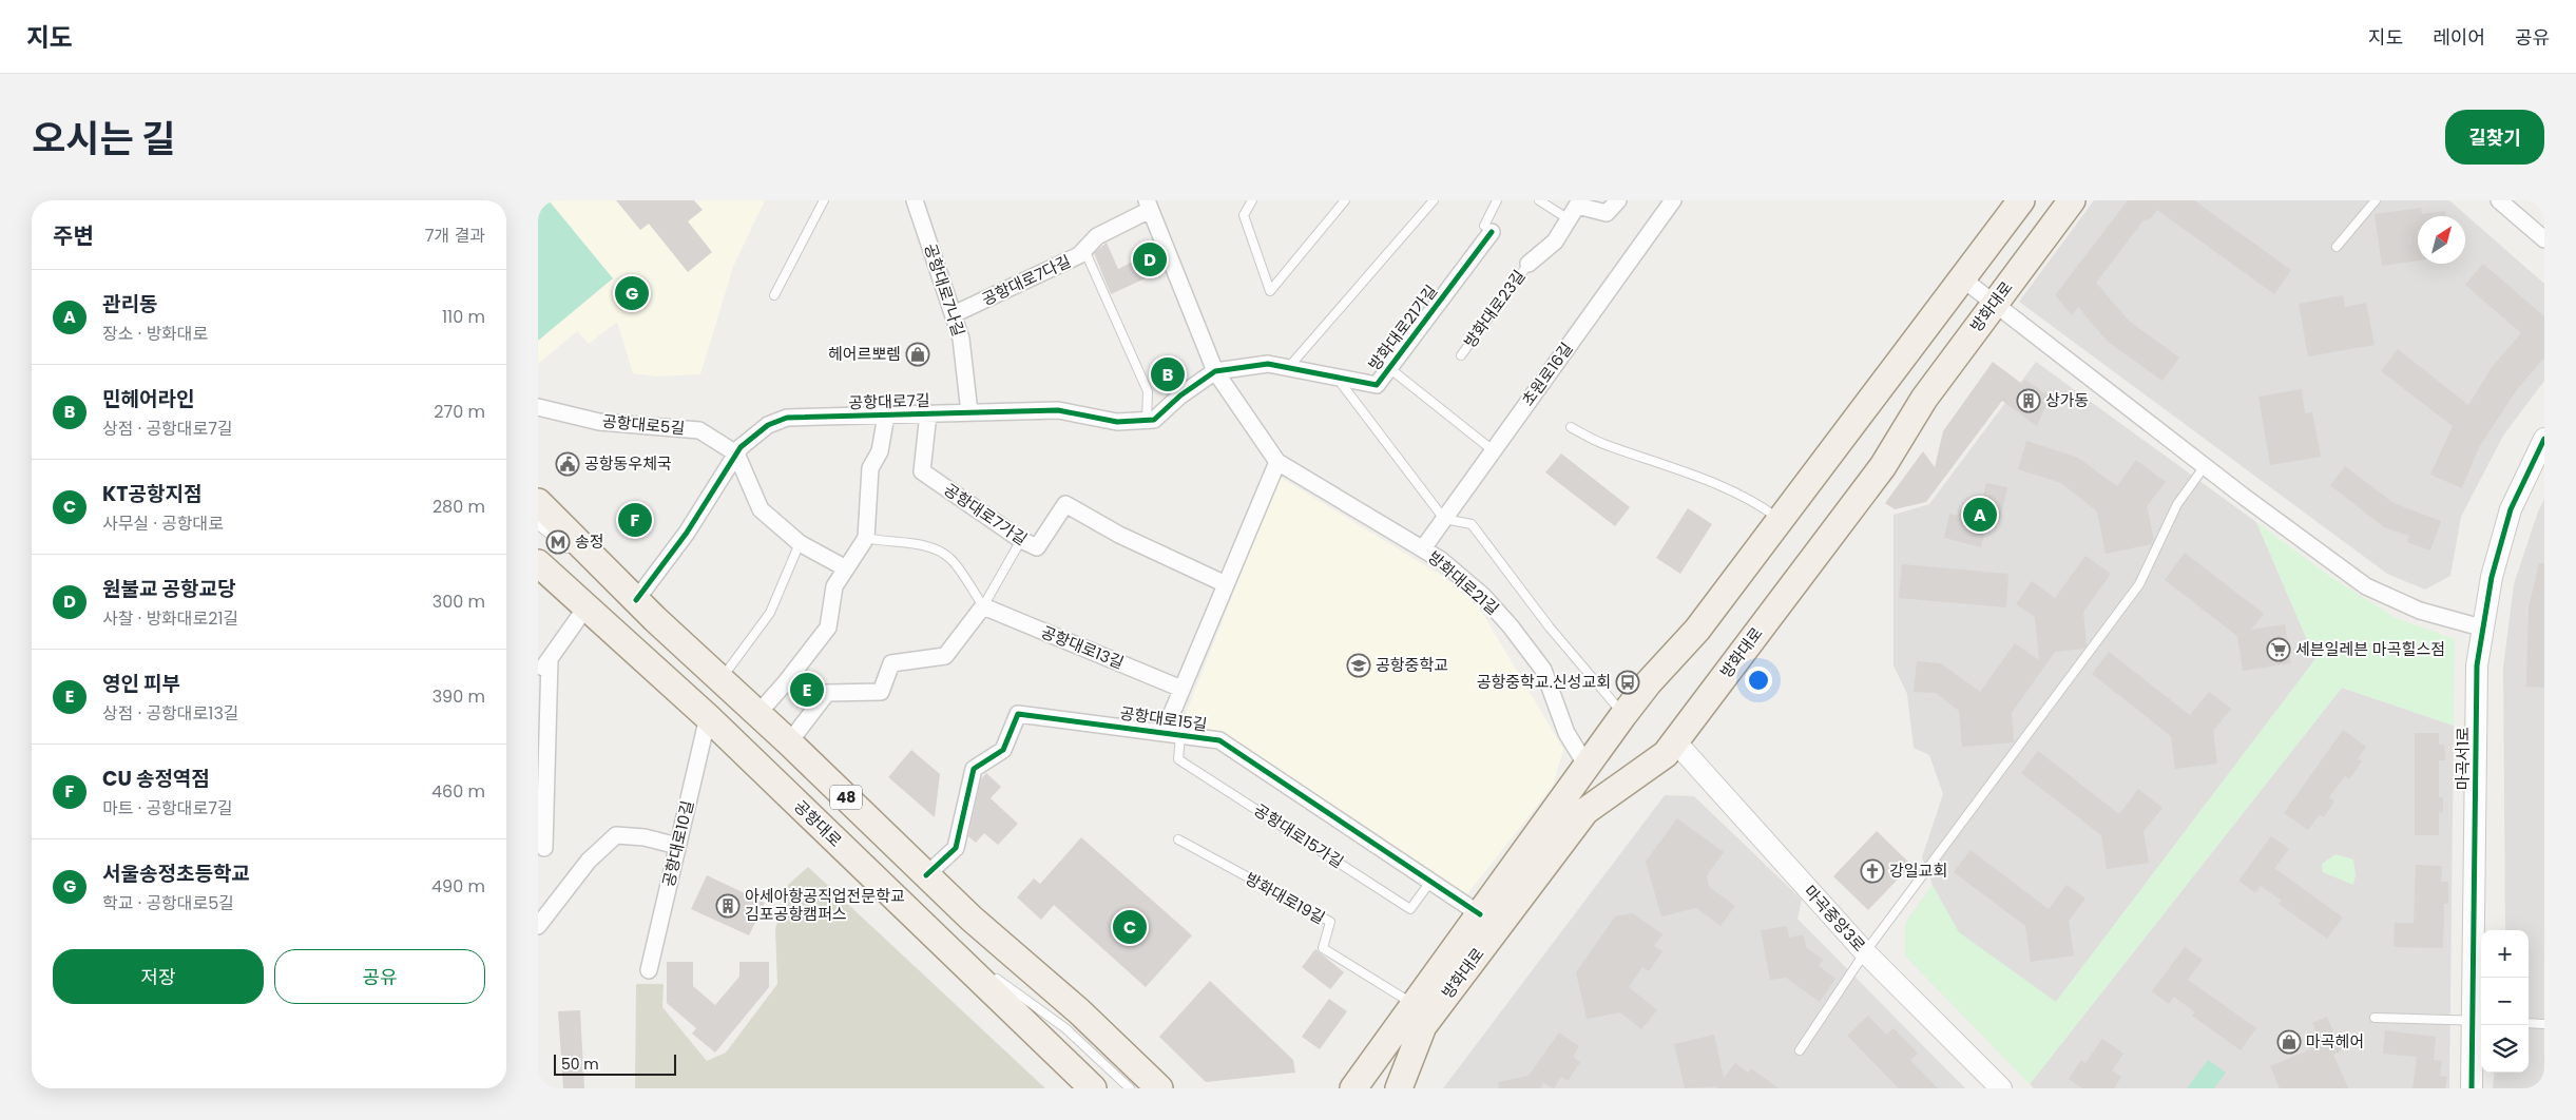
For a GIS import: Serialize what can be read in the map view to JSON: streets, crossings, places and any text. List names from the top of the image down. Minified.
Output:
{"streets":{"main road":["방화대로","48","공항대로"],"street":["공항대로7다길","공항대로7나길","방화대로21가길","초원로16길","공항대로7길","공항대로5길","공항대로7가길","방화대로21길","공항대로13길","공항대로15길","마곡서1로","공항대로10길","마곡중앙3로"],"lane":["방화대로23길","공항대로15가길","방화대로19길"]},"crossings":[["공항대로7다길","공항대로7나길"],["공항대로7다길","방화대로21길"],["공항대로7나길","공항대로7길"],["방화대로","방화대로21길"],["방화대로","공항대로15길"],["방화대로","방화대로19길"],["방화대로","마곡중앙3로"],["방화대로21가길","초원로16길"],["방화대로21가길","공항대로7길"],["방화대로21가길","방화대로21길"],["초원로16길","방화대로21길"],["공항대로7길","공항대로5길"],["공항대로7길","공항대로7가길"],["공항대로7길","방화대로21길"],["공항대로7길","48"],["공항대로15길","48"],["공항대로15길","공항대로15가길"],["공항대로","공항대로10길"]],"places":{"shop":["헤어르뽀렘","마곡헤어"],"building":["상가동","아세아항공직업전문학교 김포공항캠퍼스"],"public building":["공항동우체국"],"metro station":["송정"],"supermarket":["세븐일레븐 마곡힐스점"],"school or university":["공항중학교"],"bus stop":["공항중학교.신성교회"],"church":["강일교회"]},"scale_bar":"50 m","north":"top right","page":{"header":"지도","nav":["지도","레이어","공유"],"title":"오시는 길","buttons":["길찾기",["저장","공유"]],"heading":["주변","7개 결과"],"pins":["D","G","B","A","F","E","C"],"list":[{"mark":"A","name":"관리동","note":"장소 · 방화대로","value":"110 m"},{"mark":"B","name":"민헤어라인","note":"상점 · 공항대로7길","value":"270 m"},{"mark":"C","name":"KT공항지점","note":"사무실 · 공항대로","value":"280 m"},{"mark":"D","name":"원불교 공항교당","note":"사찰 · 방화대로21길","value":"300 m"},{"mark":"E","name":"영인 피부","note":"상점 · 공항대로13길","value":"390 m"},{"mark":"F","name":"CU 송정역점","note":"마트 · 공항대로7길","value":"460 m"},{"mark":"G","name":"서울송정초등학교","note":"학교 · 공항대로5길","value":"490 m"}],"map_buttons":["+","−"],"scale":"50 m"}}
